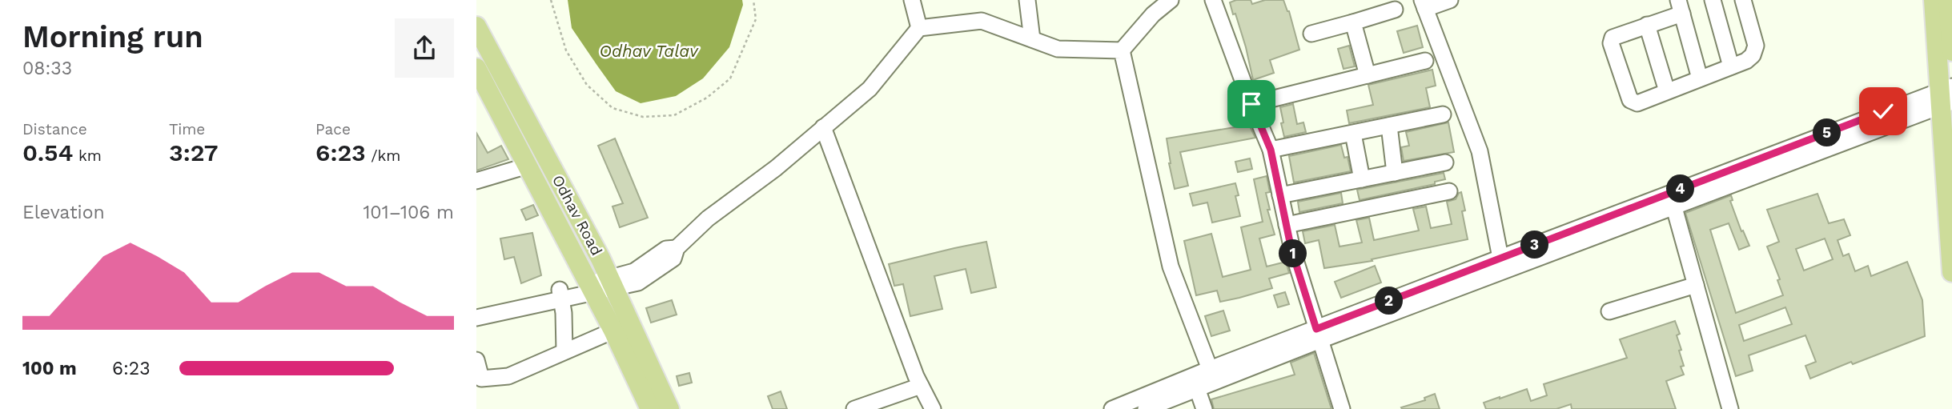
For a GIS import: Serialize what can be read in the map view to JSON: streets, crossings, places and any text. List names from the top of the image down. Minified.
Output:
{"streets":{"main road":["Odhav Road"]},"water":["Odhav Talav"],"page":{"heading":["Morning run","08:33"],"stats":[["Distance","0.54 km"],["Time","3:27"],["Pace","6:23 /km"]],"pins":["5","4","3","1","2"],"chart":["Elevation","101–106 m"],"list":[{"name":"100 m","note":"6:23"}]}}
